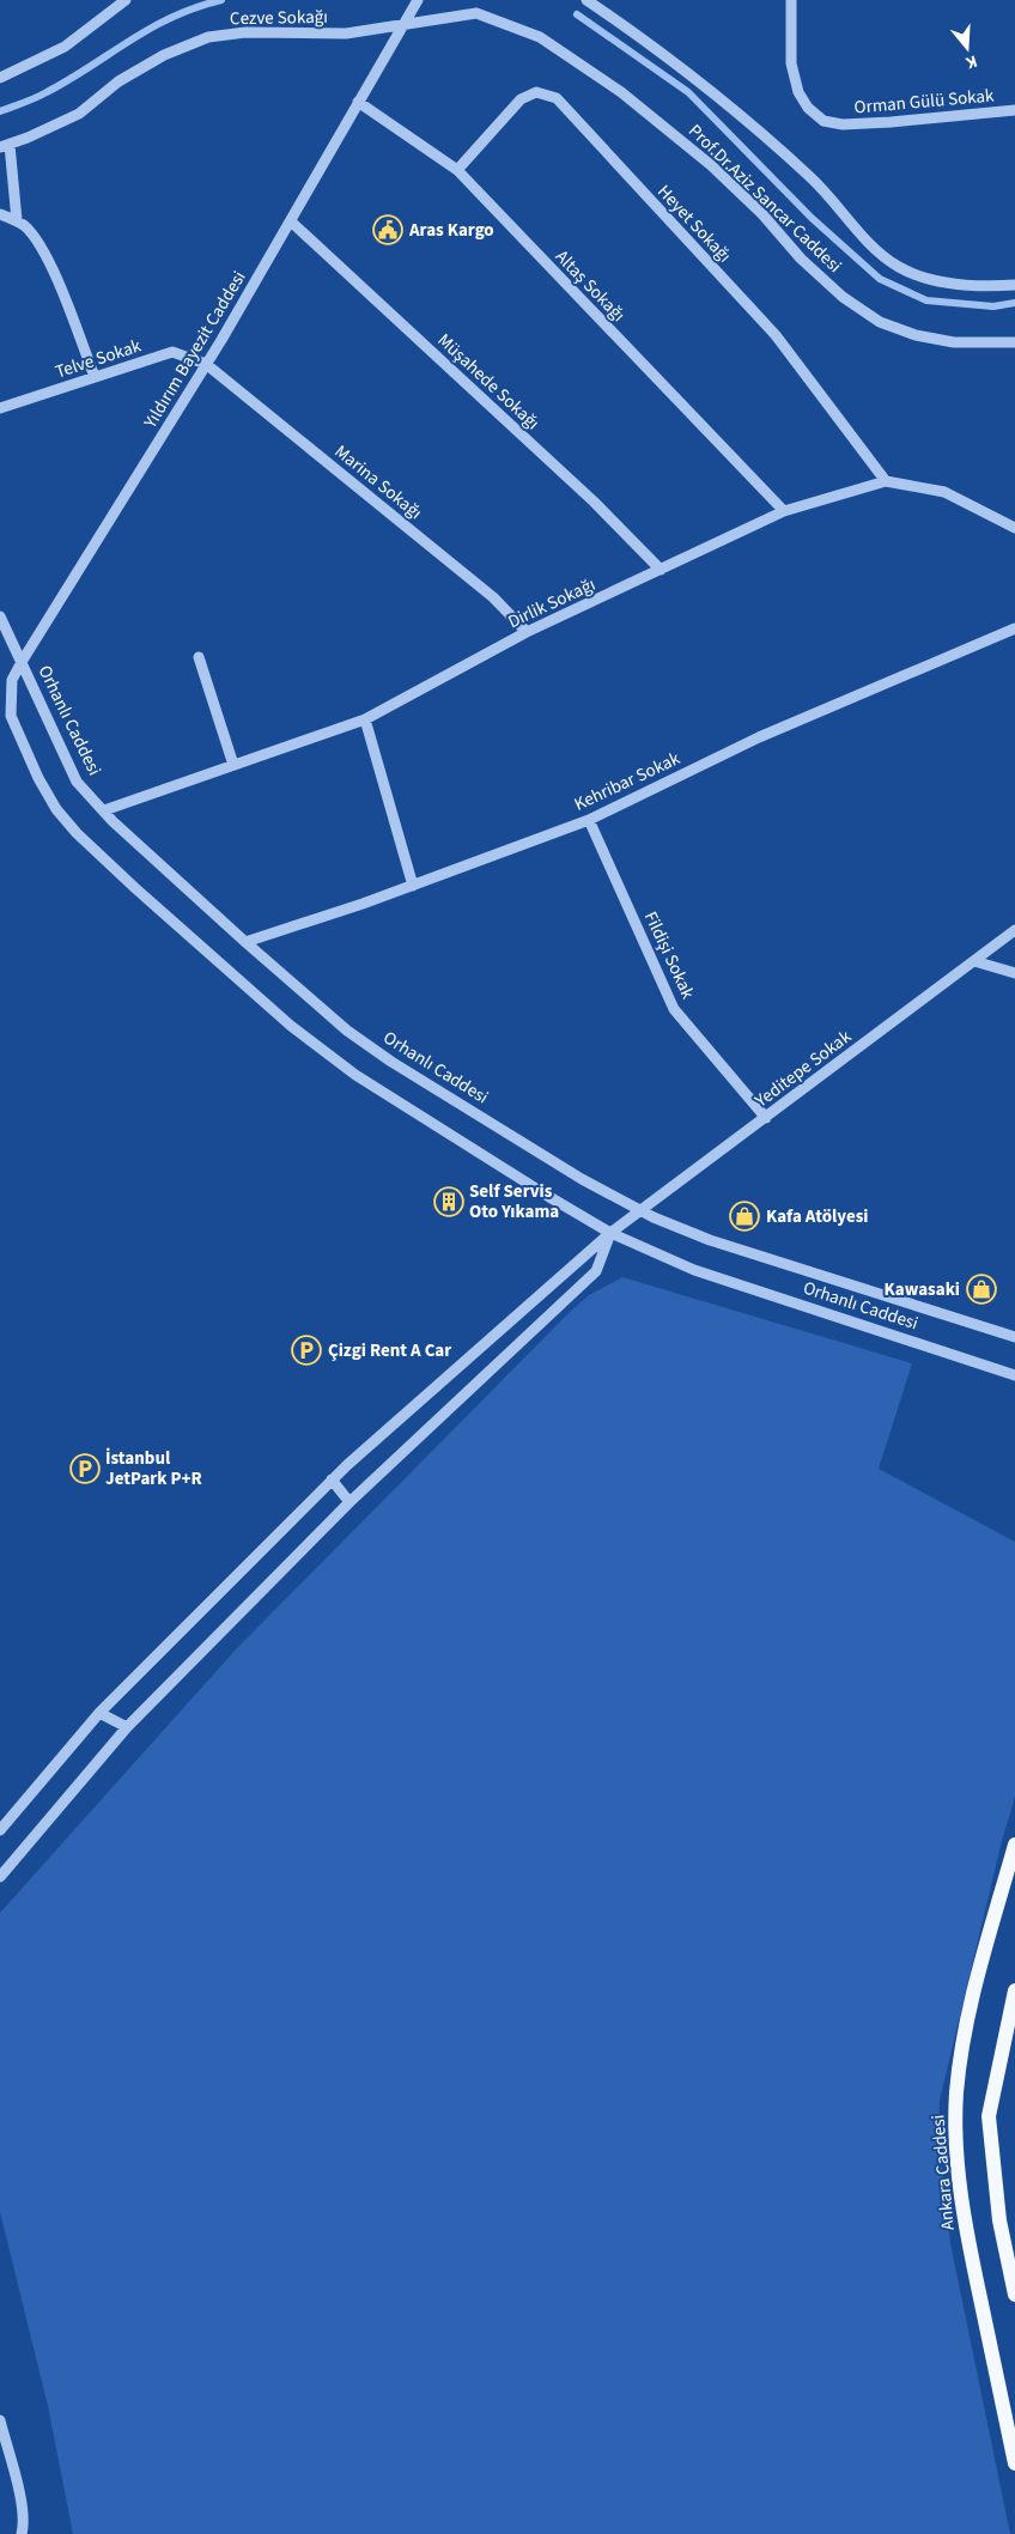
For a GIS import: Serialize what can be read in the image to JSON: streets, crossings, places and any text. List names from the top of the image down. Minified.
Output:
{"streets":{"main road":["Ankara Caddesi"],"street":["Cezve Sokağı","Orman Gülü Sokak","Prof.Dr.Aziz Sancar Caddesi","Heyet Sokağı","Altaş Sokağı","Yıldırım Bayezit Caddesi","Telve Sokak","Müşahede Sokağı","Marina Sokağı","Dirlik Sokağı","Orhanlı Caddesi","Kehribar Sokak","Fildişi Sokak","Yeditepe Sokak"]},"crossings":[["Cezve Sokağı","Prof.Dr.Aziz Sancar Caddesi"],["Cezve Sokağı","Yıldırım Bayezit Caddesi"],["Prof.Dr.Aziz Sancar Caddesi","Yıldırım Bayezit Caddesi"],["Heyet Sokağı","Altaş Sokağı"],["Heyet Sokağı","Dirlik Sokağı"],["Altaş Sokağı","Yıldırım Bayezit Caddesi"],["Altaş Sokağı","Dirlik Sokağı"],["Yıldırım Bayezit Caddesi","Telve Sokak"],["Yıldırım Bayezit Caddesi","Müşahede Sokağı"],["Yıldırım Bayezit Caddesi","Marina Sokağı"],["Yıldırım Bayezit Caddesi","Orhanlı Caddesi"],["Telve Sokak","Marina Sokağı"],["Müşahede Sokağı","Dirlik Sokağı"],["Marina Sokağı","Dirlik Sokağı"],["Dirlik Sokağı","Orhanlı Caddesi"],["Orhanlı Caddesi","Kehribar Sokak"],["Orhanlı Caddesi","Yeditepe Sokak"],["Kehribar Sokak","Fildişi Sokak"],["Fildişi Sokak","Yeditepe Sokak"]],"places":{"public building":["Aras Kargo"],"building":["Self Servis Oto Yıkama"],"shop":["Kafa Atölyesi","Kawasaki"],"parking":["Çizgi Rent A Car","İstanbul JetPark P+R"]},"north":"bottom"}
